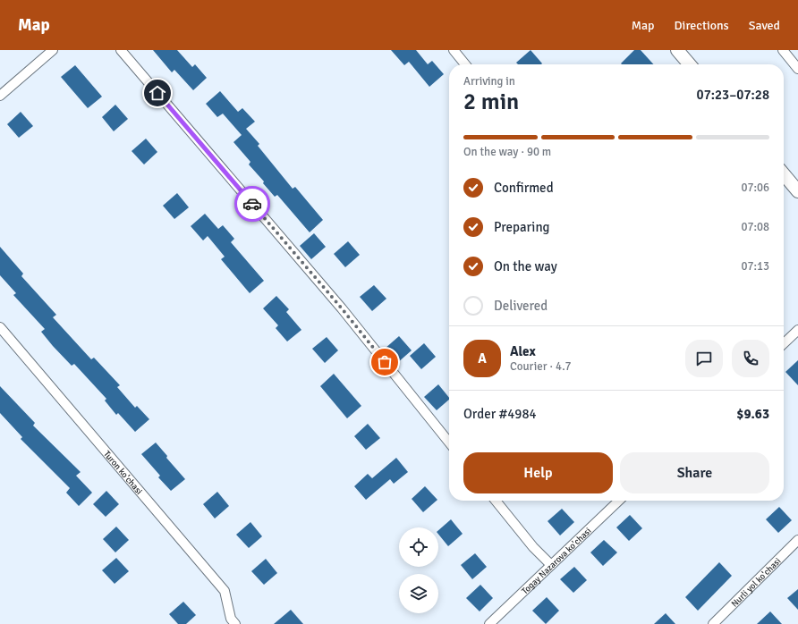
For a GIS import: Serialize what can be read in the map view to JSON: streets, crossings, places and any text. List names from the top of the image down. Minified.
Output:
{"streets":{"street":["Turon ko'chasi","Togay Nazarova ko'chasi","Nurli yol ko'chasi"]},"page":{"header":"Map","nav":["Map","Directions","Saved"],"heading":["2 min","Arriving in","07:23–07:28"],"panel":["Alex","Courier · 4.7","Order #4984","$9.63"],"bar":"On the way · 90 m","list":[["Confirmed","07:06"],["Preparing","07:08"],["On the way","07:13"],"Delivered"],"round":"A","buttons":["Help","Share"]}}
